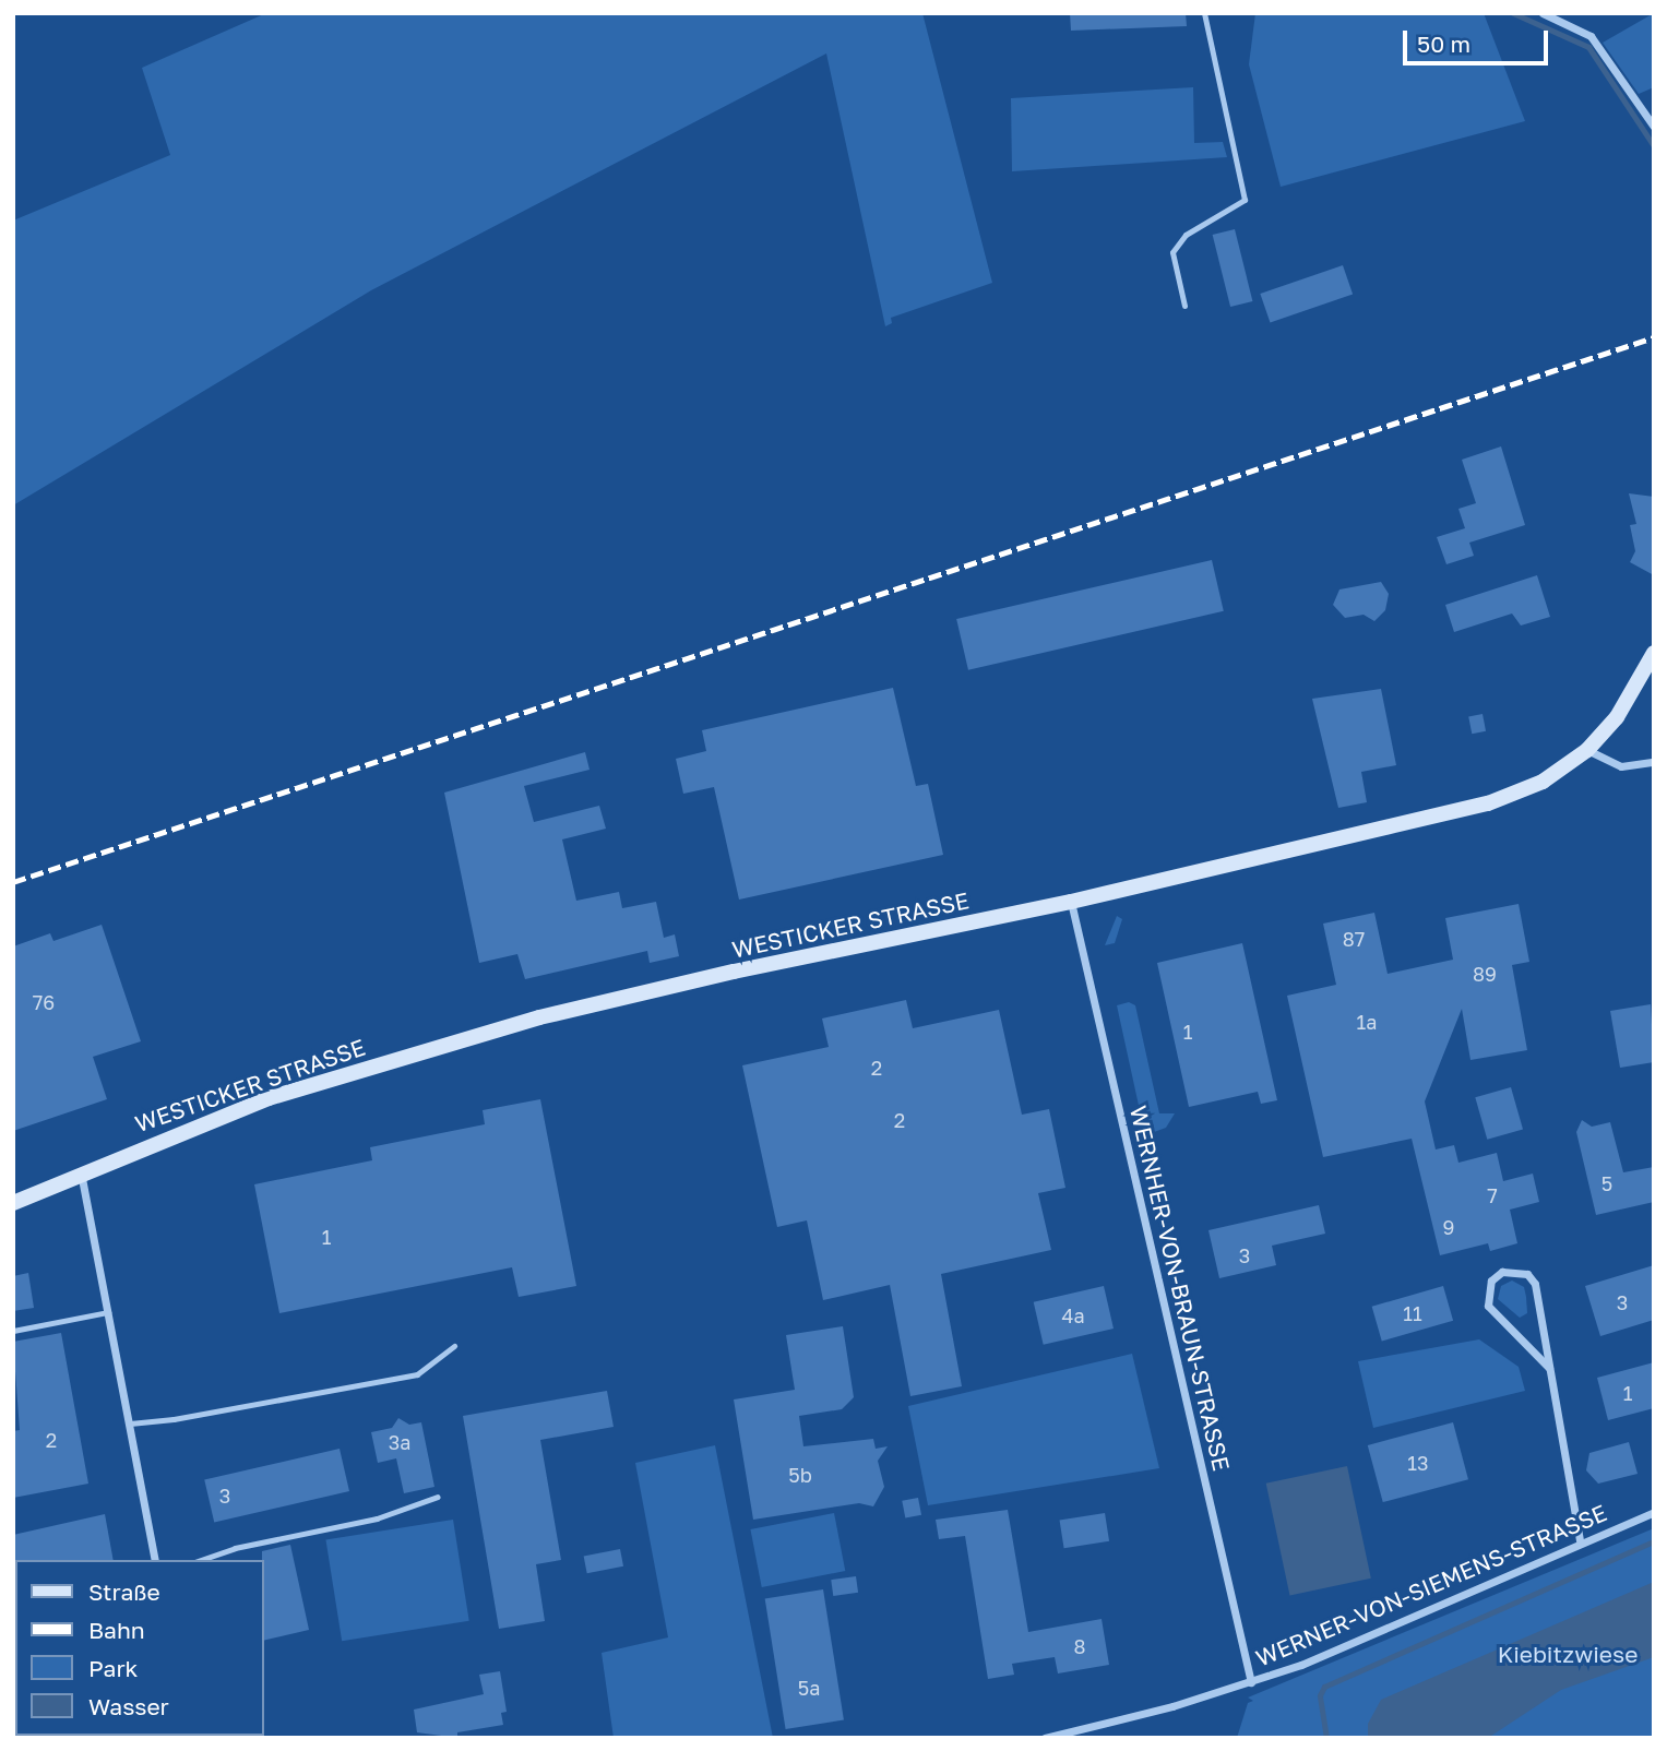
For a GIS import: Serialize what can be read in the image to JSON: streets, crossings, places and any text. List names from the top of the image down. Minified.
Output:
{"streets":{"main road":["WESTICKER STRASSE"],"street":["WERNHER-VON-BRAUN-STRASSE","WERNER-VON-SIEMENS-STRASSE"]},"crossings":[["WESTICKER STRASSE","WERNHER-VON-BRAUN-STRASSE"],["WERNHER-VON-BRAUN-STRASSE","WERNER-VON-SIEMENS-STRASSE"]],"parks":["Kiebitzwiese"],"house_numbers":["87","89","76","1a","1","2","2","5","7","9","1","3","3","11","4a","1","2","3a","13","5b","3","8","5a"],"legend":["Straße","Bahn","Park","Wasser"],"scale_bar":"50 m"}
